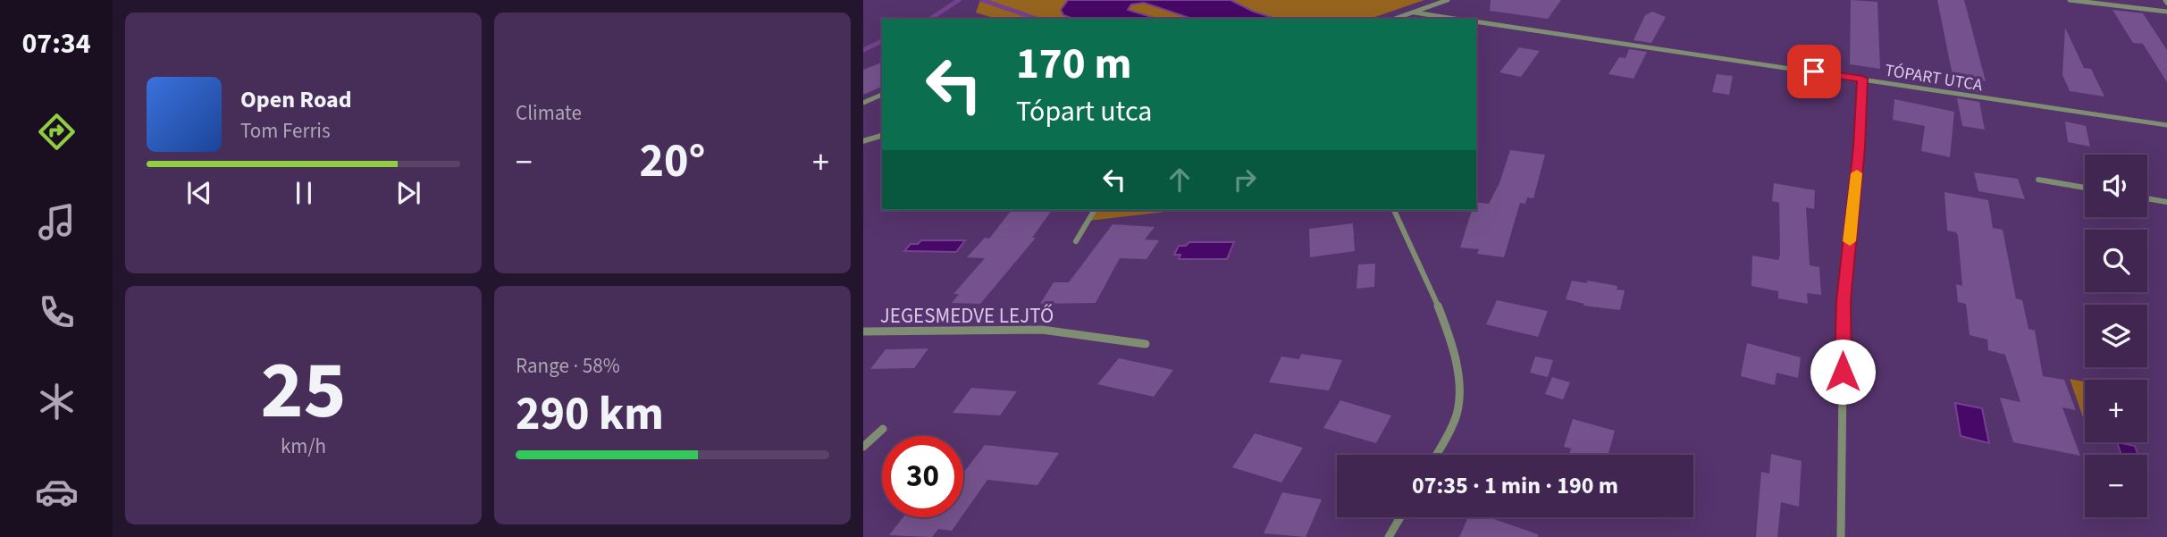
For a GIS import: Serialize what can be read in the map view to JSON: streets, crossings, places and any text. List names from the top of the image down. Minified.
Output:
{"streets":{"street":["TÓPART UTCA","JEGESMEDVE LEJTŐ"]},"page":{"tabs":"07:34","tile":["Climate",["25","km/h"],["Range · 58%","290 km"]],"turn":["170 m","Tópart utca"],"song":["Open Road","Tom Ferris"],"heat":["−","20°","+"],"map_buttons":["+","−"],"limit":"30","trip":"07:35 · 1 min · 190 m"}}
